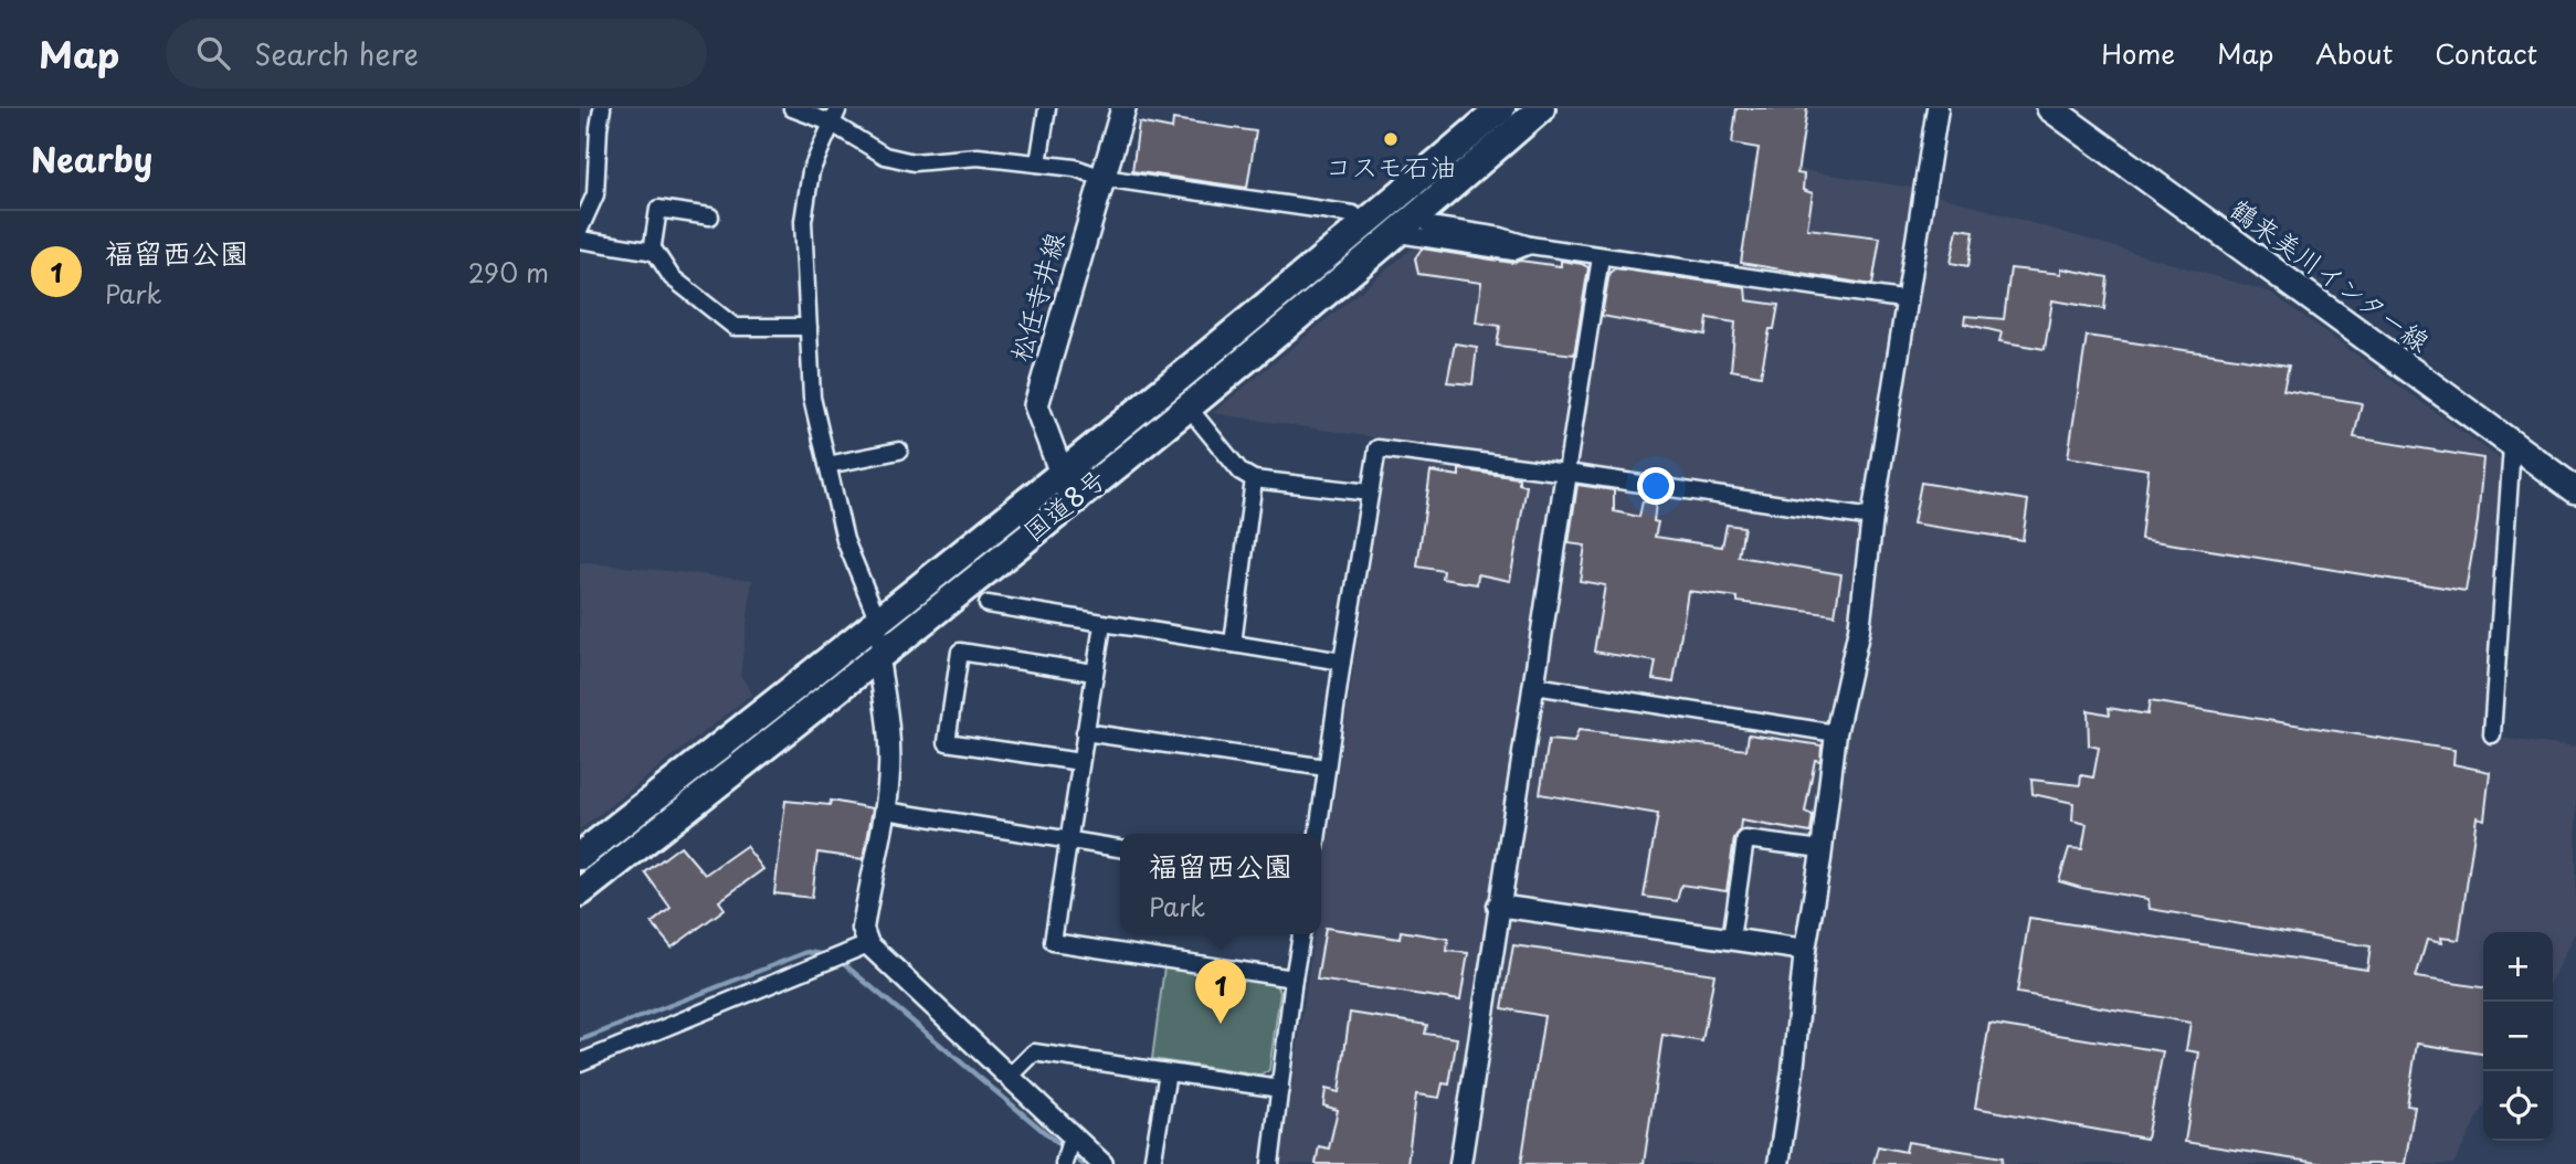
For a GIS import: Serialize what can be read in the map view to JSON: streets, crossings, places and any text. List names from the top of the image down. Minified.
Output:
{"streets":{"highway":["国道8号"],"main road":["鶴来美川インター線","松任寺井線"]},"crossings":[["松任寺井線","国道8号"]],"places":["コスモ石油"],"page":{"header":"Map","search":"Search here","nav":["Home","Map","About","Contact"],"heading":"Nearby","list":[{"mark":"1","name":"福留西公園","note":"Park","value":"290 m"}],"popup":["福留西公園","Park"],"map_buttons":["+","−"],"pins":"1"}}
